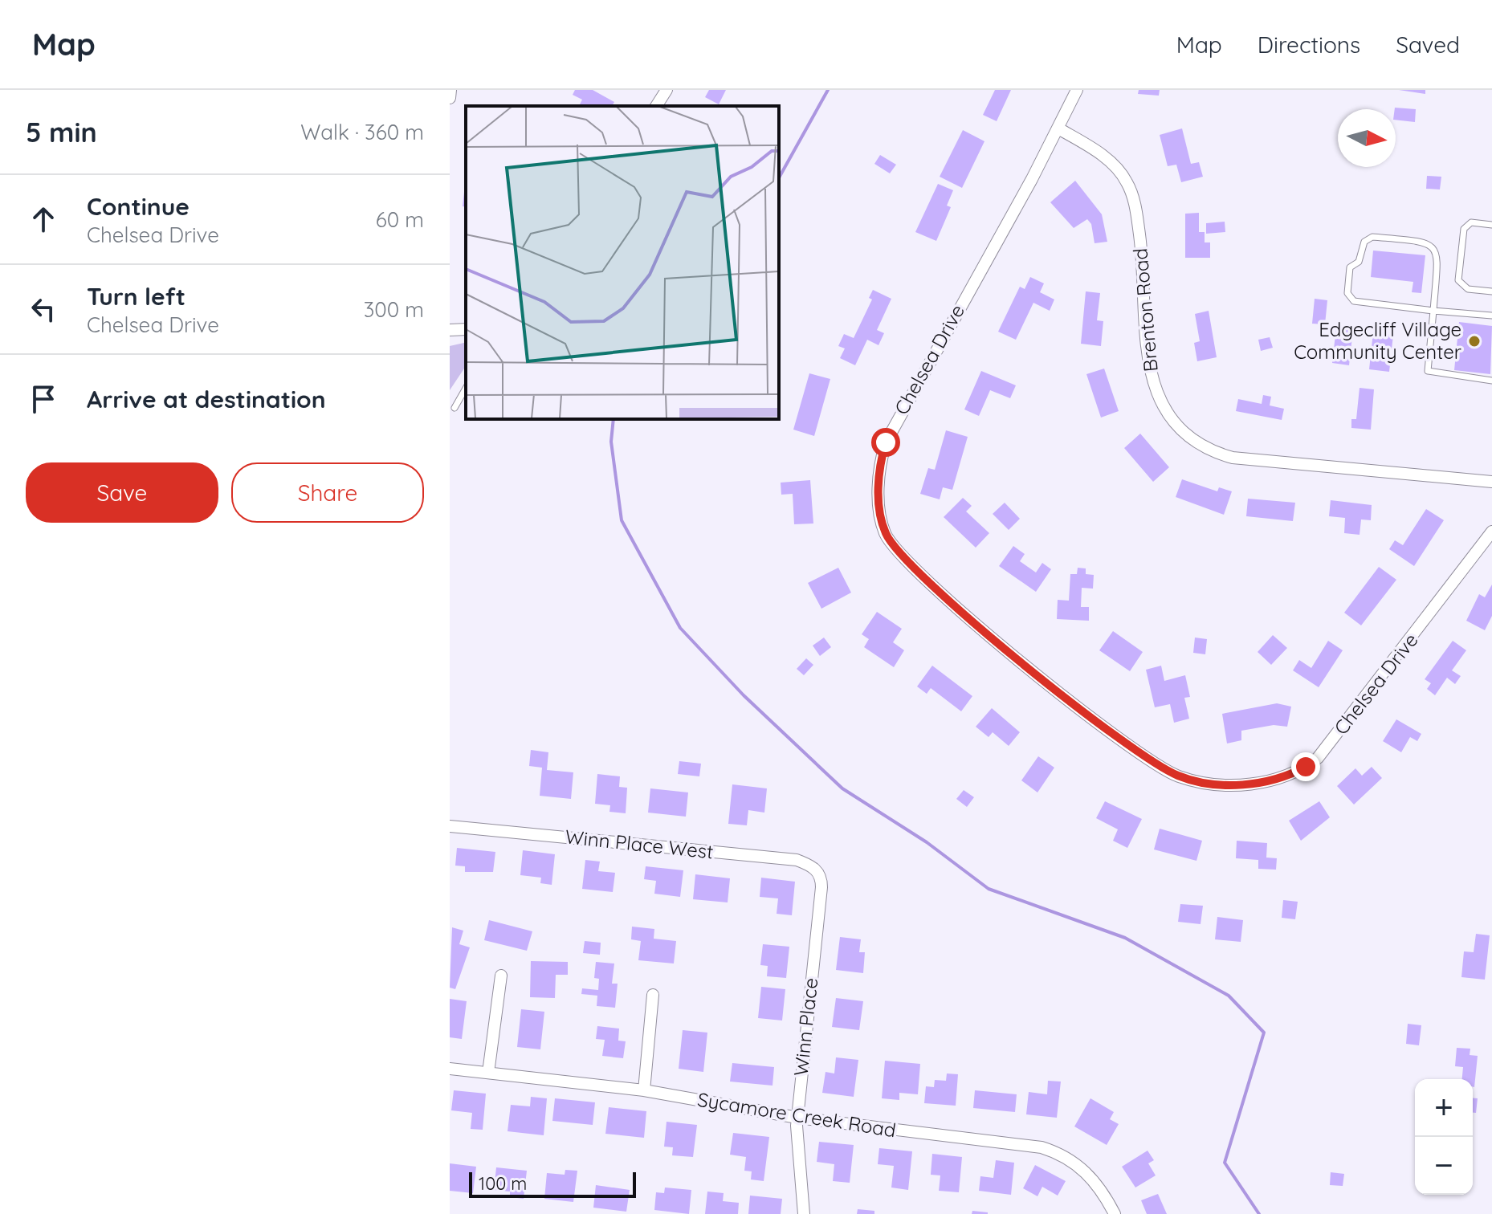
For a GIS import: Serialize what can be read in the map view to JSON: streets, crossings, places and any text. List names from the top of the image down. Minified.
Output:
{"streets":{"street":["Brenton Road","Chelsea Drive","Winn Place West","Winn Place","Sycamore Creek Road"]},"crossings":[["Brenton Road","Chelsea Drive"],["Winn Place West","Winn Place"],["Winn Place","Sycamore Creek Road"]],"places":["Edgecliff Village Community Center"],"scale_bar":"100 m","north":"right","page":{"header":"Map","nav":["Map","Directions","Saved"],"heading":["5 min","Walk · 360 m"],"list":[["Continue","Chelsea Drive","60 m"],["Turn left","Chelsea Drive","300 m"],"Arrive at destination"],"buttons":["Save","Share"],"map_buttons":["+","−"],"scale":"100 m"}}
